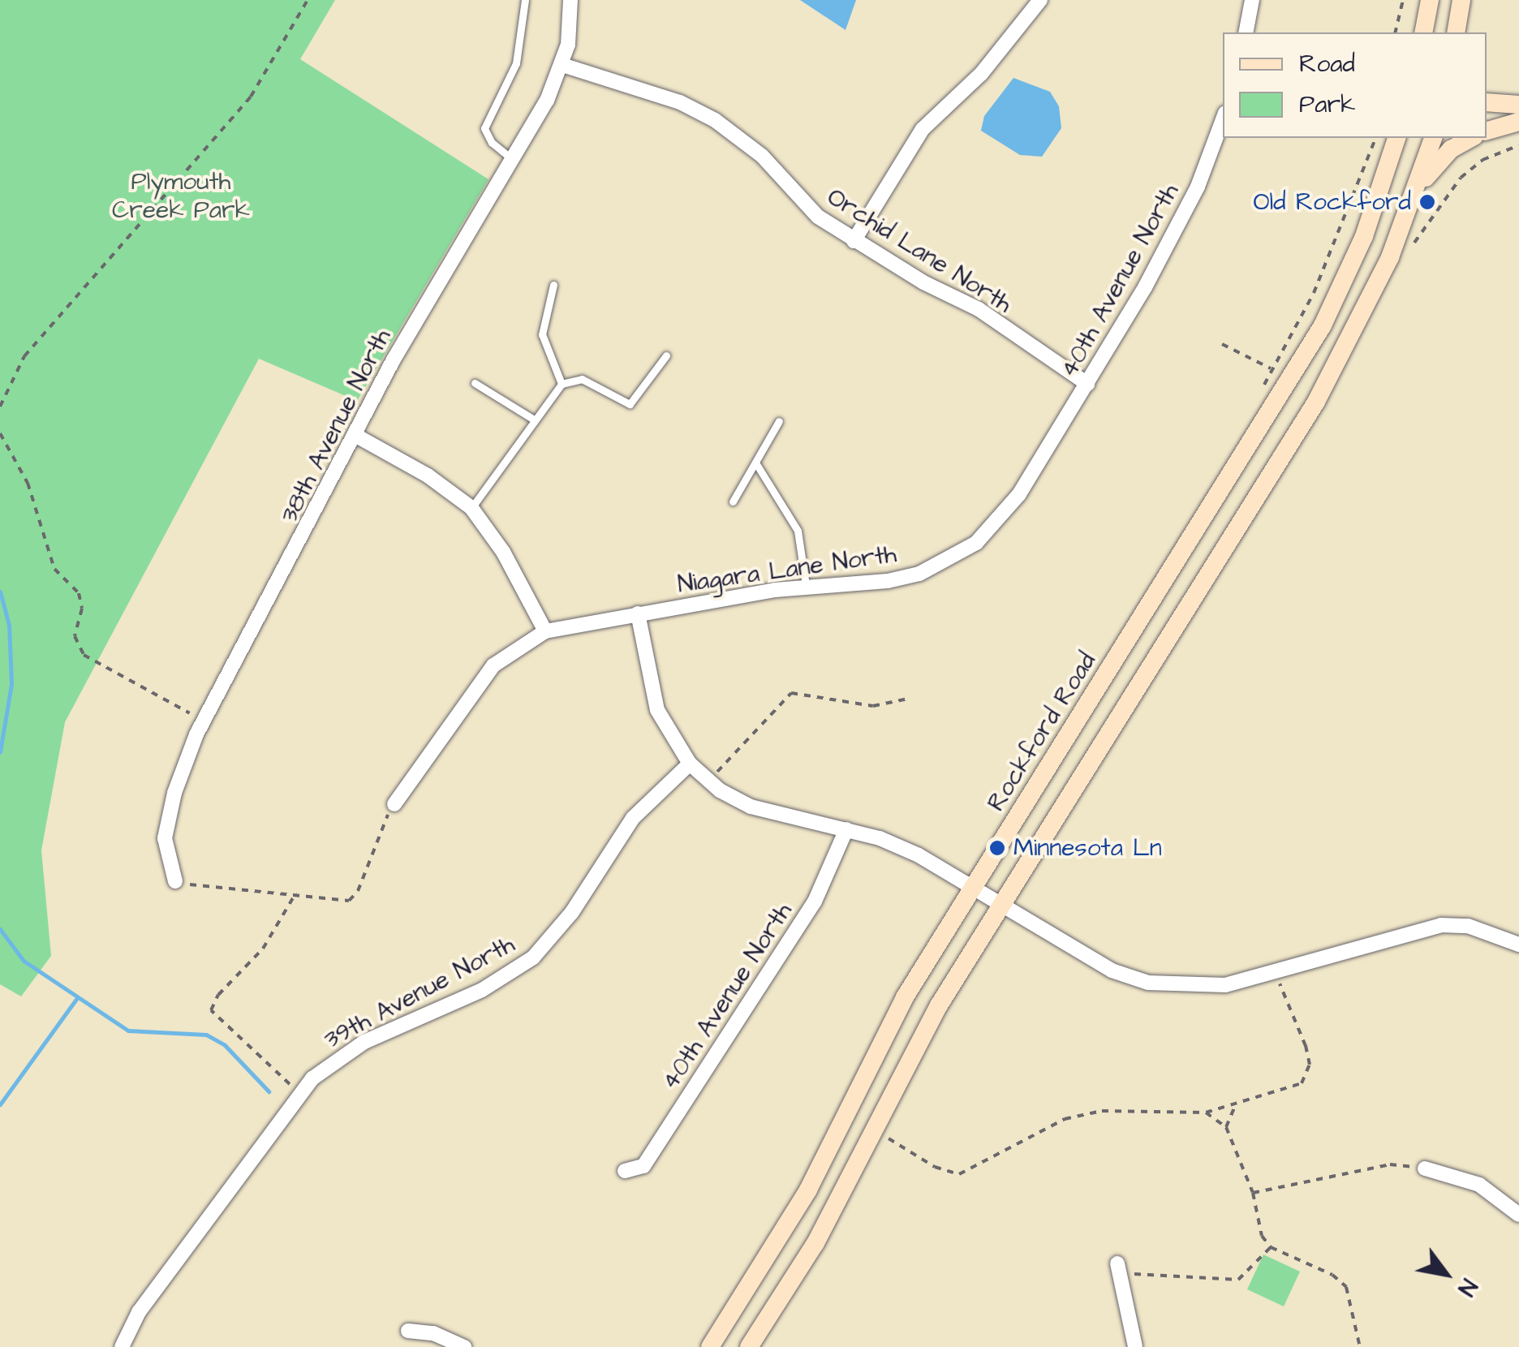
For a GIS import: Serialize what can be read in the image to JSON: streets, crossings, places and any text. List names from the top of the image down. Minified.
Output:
{"streets":{"main road":["Rockford Road"],"street":["Orchid Lane North","40th Avenue North","38th Avenue North","Niagara Lane North","39th Avenue North"]},"crossings":[["Orchid Lane North","40th Avenue North"],["Orchid Lane North","38th Avenue North"],["40th Avenue North","Niagara Lane North"]],"parks":["Plymouth Creek Park"],"places":["Old Rockford","Minnesota Ln"],"legend":["Road","Park"],"north":"bottom right"}
